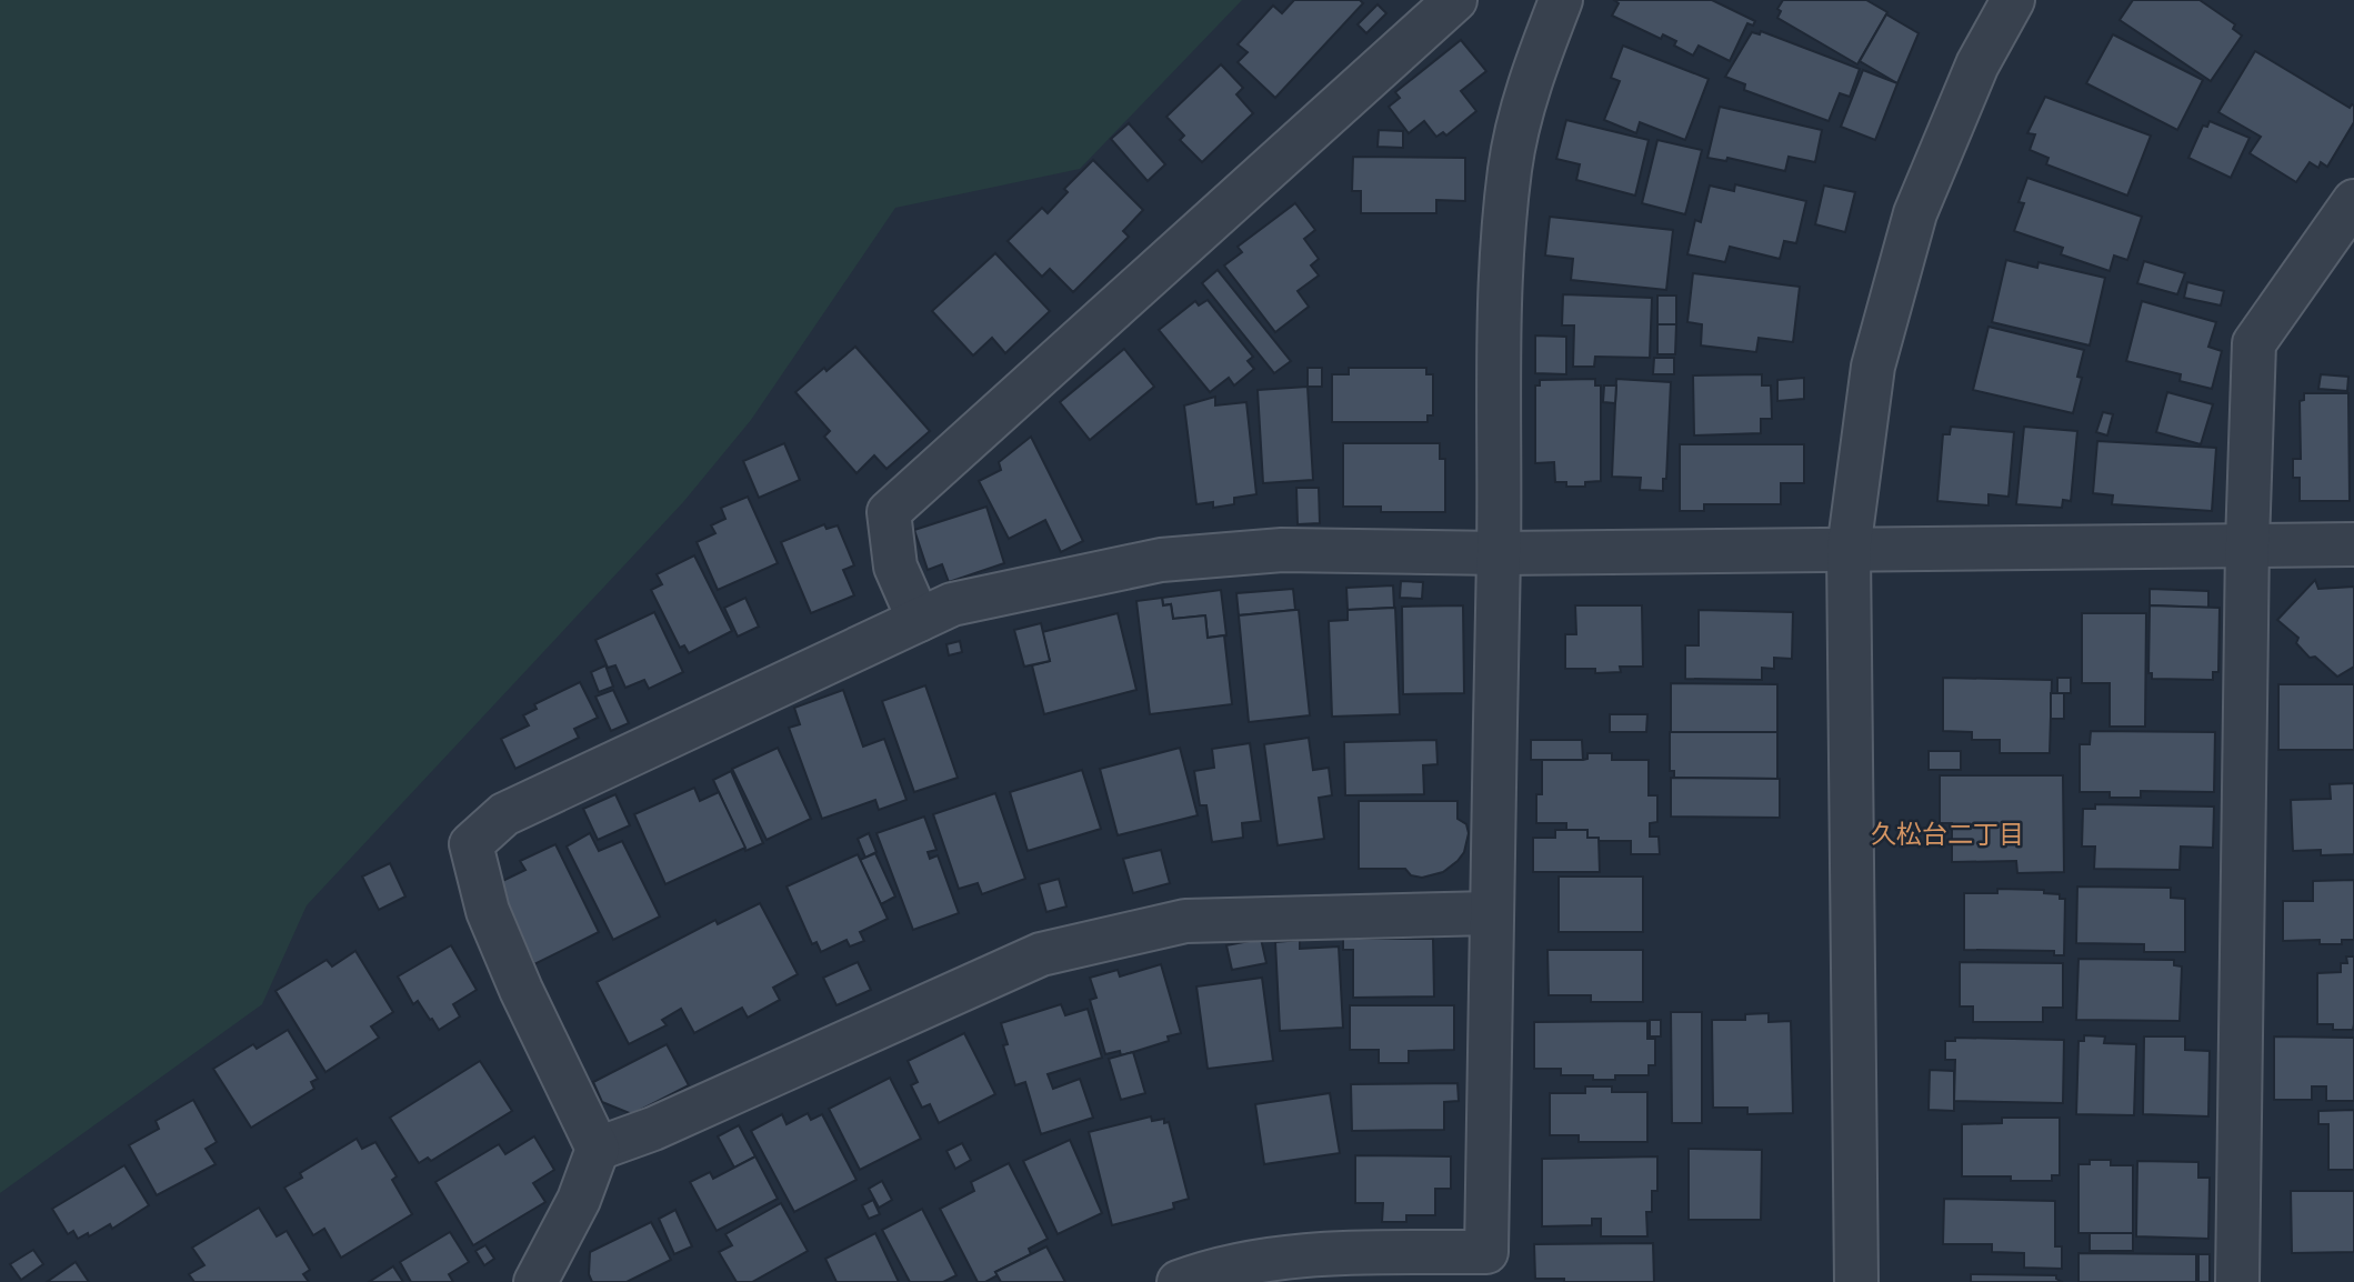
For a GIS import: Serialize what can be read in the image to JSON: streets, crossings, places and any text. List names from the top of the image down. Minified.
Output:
{"districts":["久松台二丁目"]}
